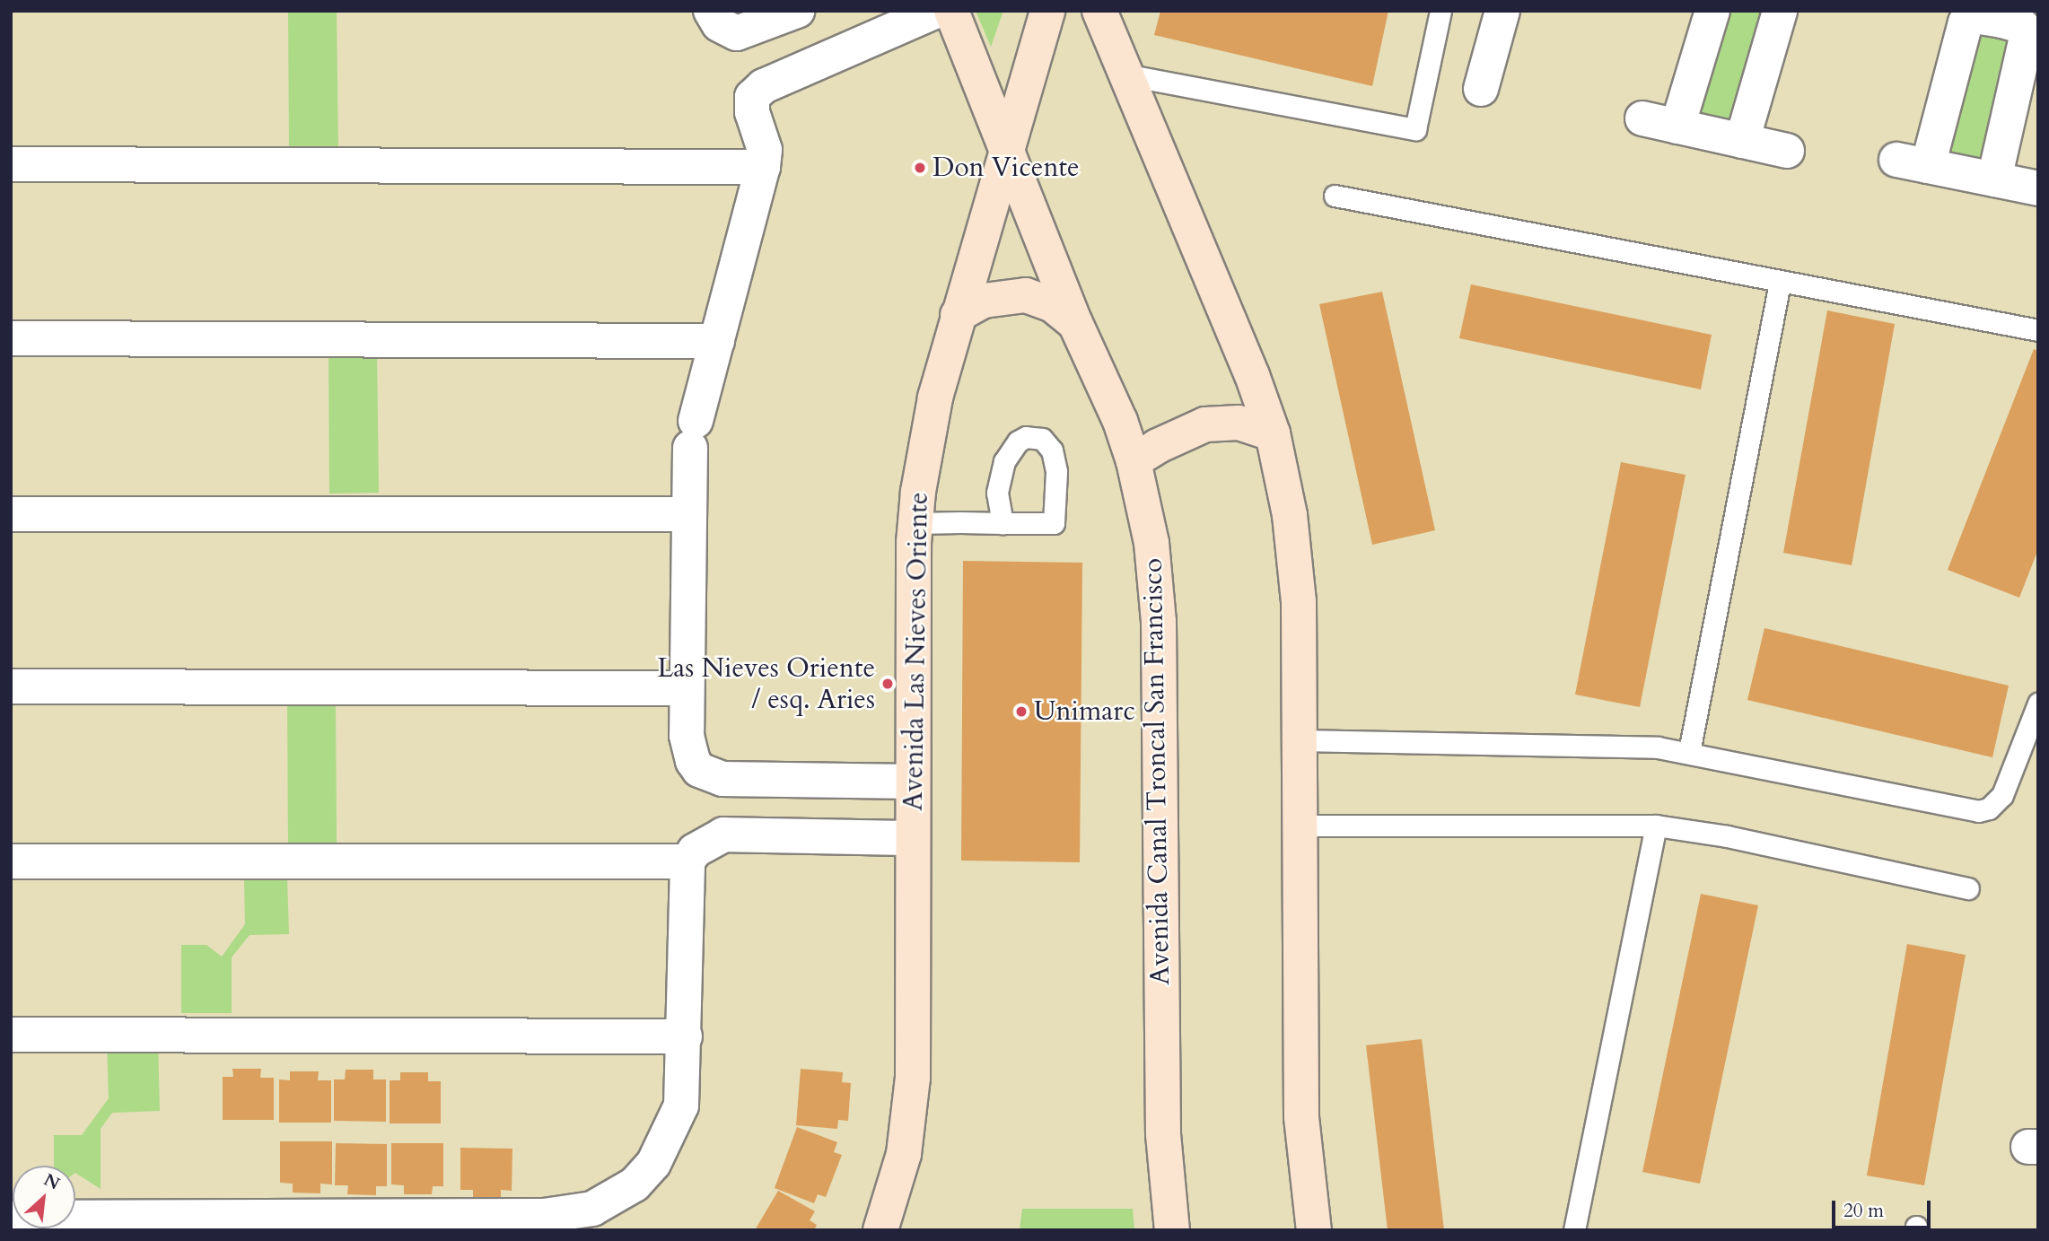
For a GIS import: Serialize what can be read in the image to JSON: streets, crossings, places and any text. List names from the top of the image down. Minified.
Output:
{"streets":{"street":["Avenida Las Nieves Oriente","Avenida Canal Troncal San Francisco"]},"crossings":[["Avenida Las Nieves Oriente","Avenida Canal Troncal San Francisco"]],"places":["Don Vicente","Las Nieves Oriente / esq. Aries","Unimarc"],"scale_bar":"20 m","north":"top right"}
